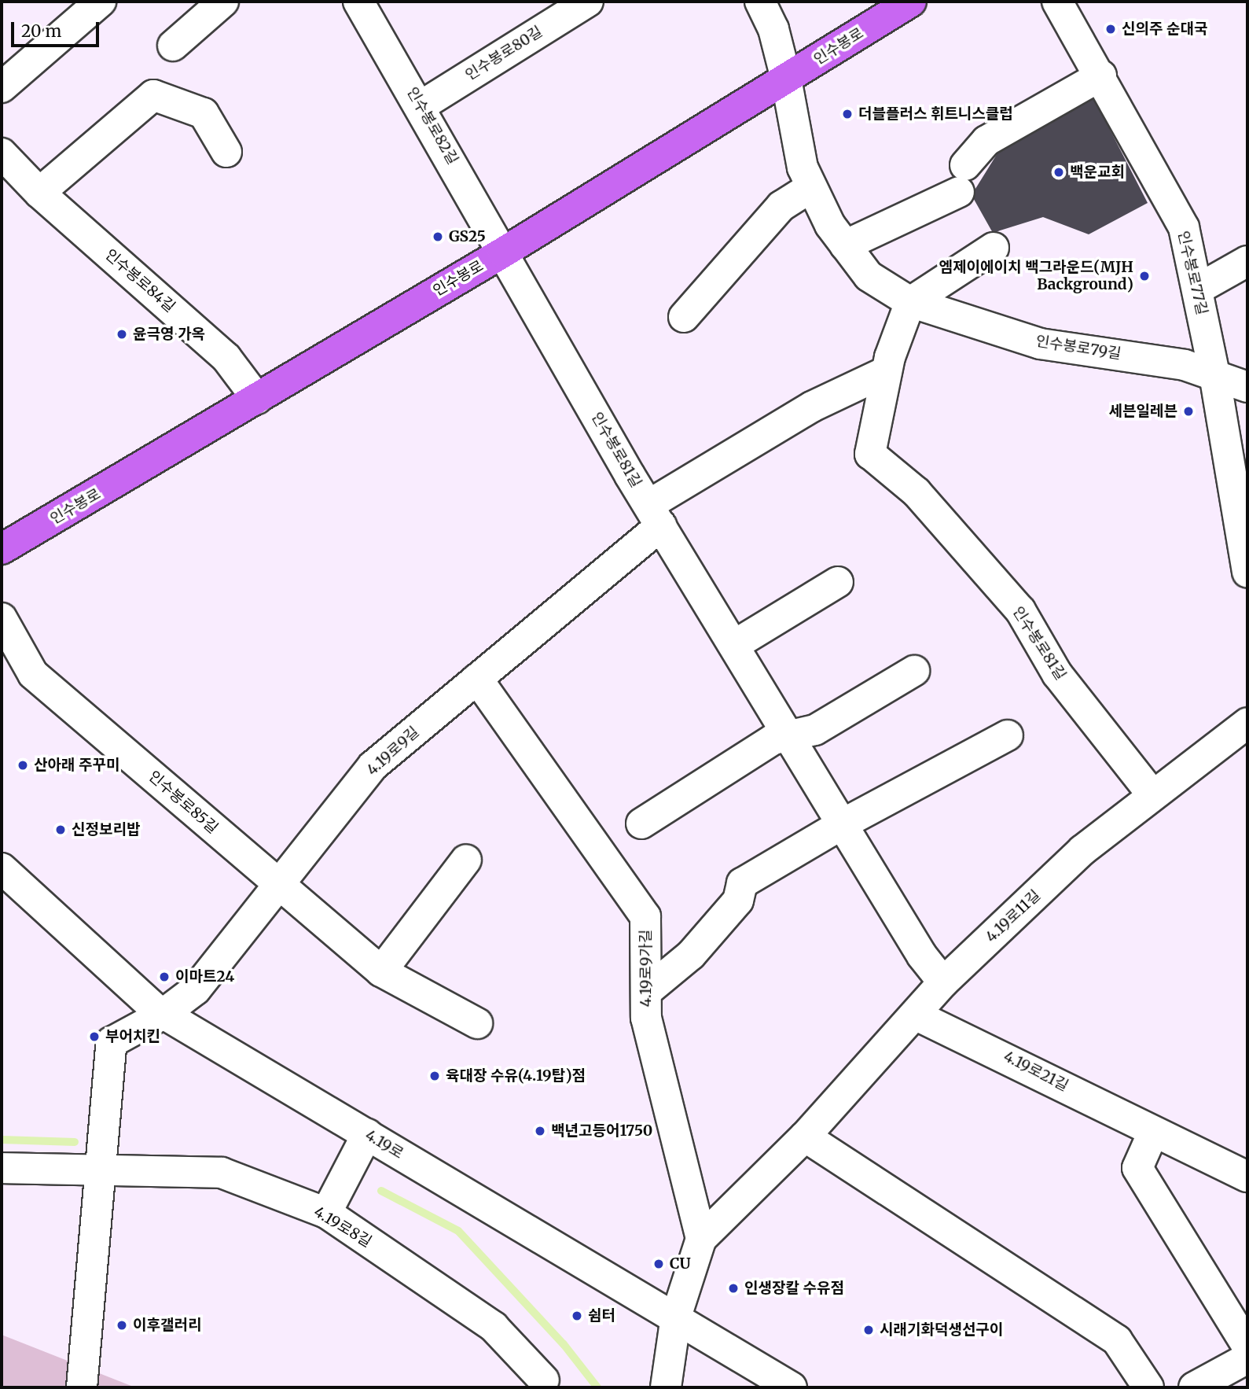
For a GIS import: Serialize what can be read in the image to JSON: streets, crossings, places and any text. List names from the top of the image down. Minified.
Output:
{"streets":{"main road":["인수봉로"],"street":["인수봉로80길","인수봉로82길","인수봉로77길","인수봉로84길","인수봉로79길","인수봉로81길","4.19로9길","인수봉로85길","4.19로11길","4.19로9가길","4.19로21길","4.19로","4.19로8길"]},"crossings":[["인수봉로","인수봉로82길"],["인수봉로","인수봉로84길"],["인수봉로","인수봉로79길"],["인수봉로","인수봉로81길"],["인수봉로80길","인수봉로82길"],["인수봉로82길","인수봉로81길"],["인수봉로77길","인수봉로79길"],["인수봉로81길","4.19로9길"],["인수봉로81길","4.19로11길"],["4.19로9길","인수봉로85길"],["4.19로9길","4.19로9가길"],["4.19로9길","4.19로"],["4.19로11길","4.19로9가길"],["4.19로11길","4.19로21길"],["4.19로11길","4.19로"]],"places":["신의주 순대국","더블플러스 휘트니스클럽","백운교회","GS25","엠제이에이치 백그라운드(MJH Background)","윤극영 가옥","세븐일레븐","산아래 주꾸미","신정보리밥","이마트24","부어치킨","육대장 수유(4.19탑)점","백년고등어1750","CU","인생장칼 수유점","쉼터","이후갤러리","시래기화덕생선구이"],"scale_bar":"20 m"}
